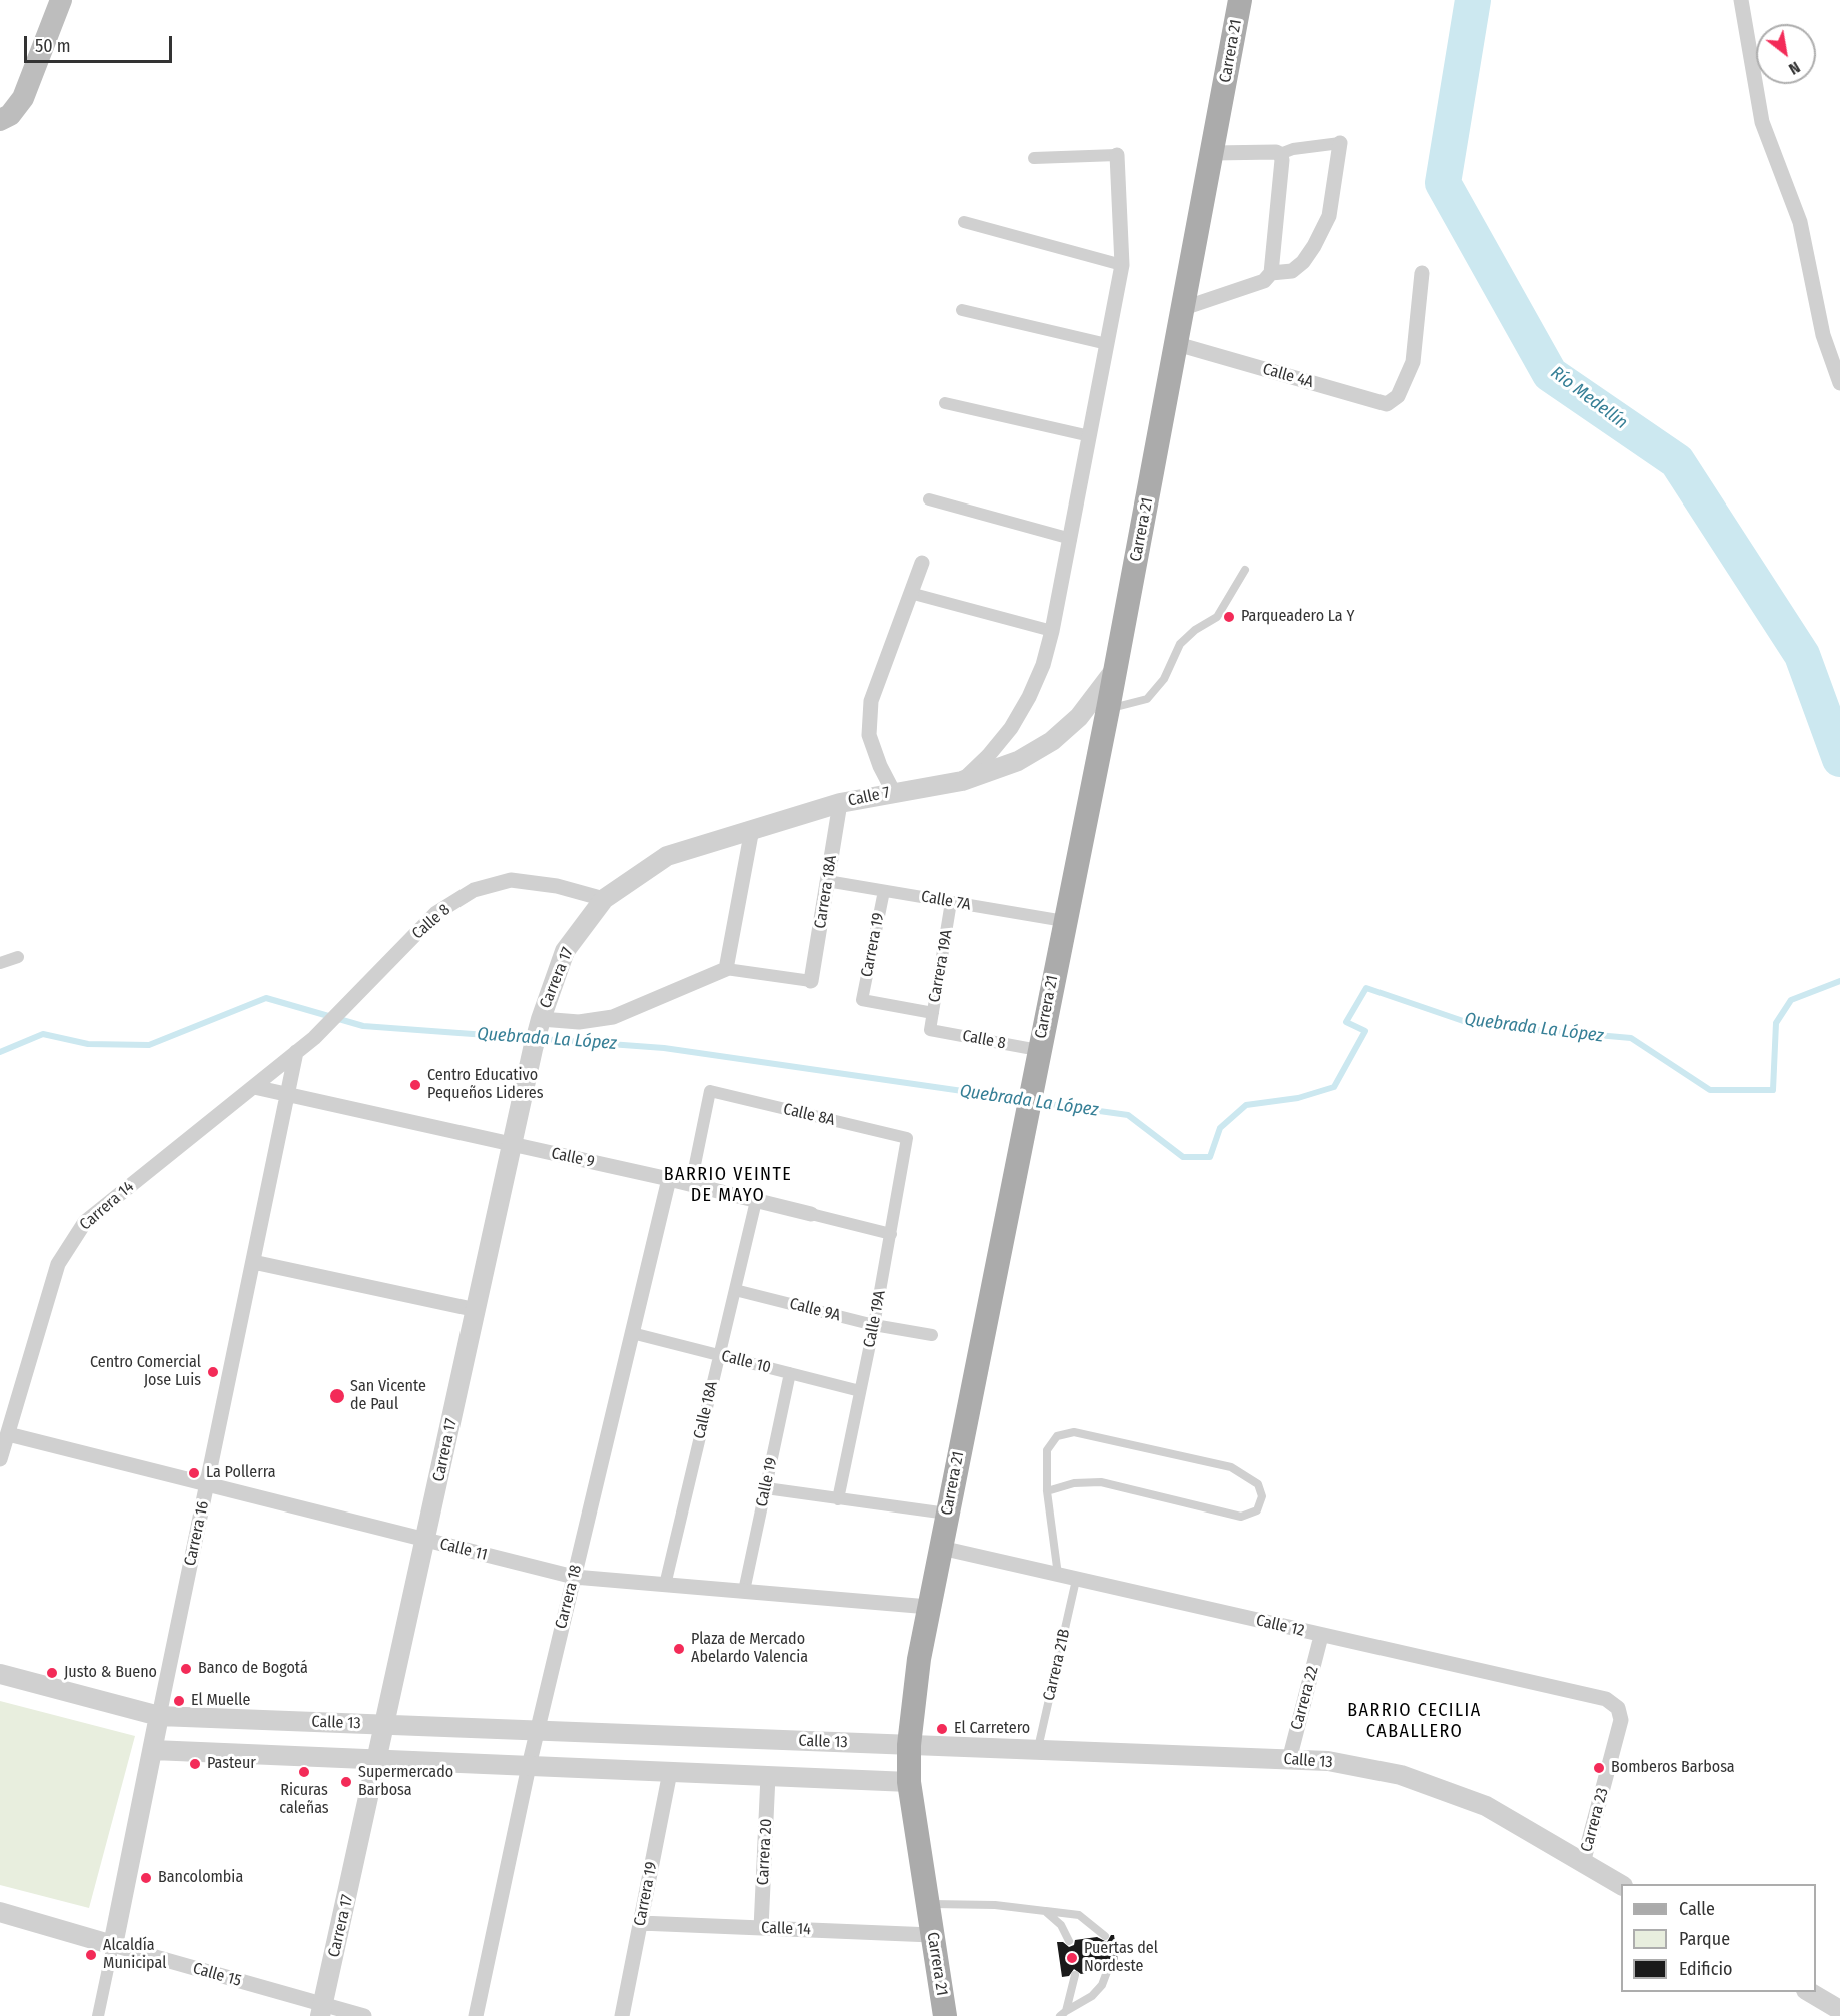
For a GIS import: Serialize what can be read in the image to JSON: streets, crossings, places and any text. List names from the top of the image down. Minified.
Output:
{"streets":{"main road":["Carrera 21"],"street":["Calle 4A","Calle 7","Carrera 18A","Calle 7A","Calle 8","Carrera 19","Carrera 19A","Carrera 17","Calle 8A","Calle 9","Carrera 14","Calle 9A","Calle 19A","Calle 10","Calle 18A","Calle 19","Carrera 16","Calle 11","Carrera 18","Calle 12","Carrera 22","Calle 13","Carrera 23","Carrera 20","Calle 14","Calle 15"],"lane":["Carrera 21B"]},"crossings":[["Carrera 21","Calle 4A"],["Carrera 21","Calle 7"],["Carrera 21","Calle 7A"],["Carrera 21","Calle 8"],["Carrera 21","Calle 11"],["Carrera 21","Calle 12"],["Carrera 21","Calle 13"],["Carrera 21","Calle 14"],["Calle 7","Carrera 18A"],["Calle 7","Calle 8"],["Calle 7","Carrera 17"],["Carrera 18A","Calle 7A"],["Calle 7A","Carrera 19"],["Calle 7A","Carrera 19A"],["Calle 8","Carrera 19A"],["Calle 8","Carrera 17"],["Calle 8","Carrera 14"],["Calle 8","Carrera 16"],["Carrera 19","Carrera 19A"],["Carrera 19","Calle 14"],["Carrera 17","Calle 9"],["Carrera 17","Calle 11"],["Carrera 17","Calle 13"],["Carrera 17","Calle 15"],["Calle 8A","Calle 9"],["Calle 8A","Calle 19A"],["Calle 9","Carrera 14"],["Calle 9","Calle 19A"],["Calle 9","Calle 18A"],["Calle 9","Carrera 16"],["Calle 9","Carrera 18"],["Carrera 14","Carrera 16"],["Carrera 14","Calle 11"],["Calle 9A","Calle 19A"],["Calle 9A","Calle 18A"],["Calle 19A","Calle 10"],["Calle 10","Calle 18A"],["Calle 10","Calle 19"],["Calle 10","Carrera 18"],["Calle 18A","Calle 11"],["Calle 19","Calle 11"],["Carrera 16","Calle 11"],["Carrera 16","Calle 13"],["Carrera 16","Calle 15"],["Calle 11","Carrera 18"],["Carrera 18","Calle 13"],["Calle 12","Carrera 21B"],["Calle 12","Carrera 22"],["Calle 12","Carrera 23"],["Carrera 21B","Calle 13"],["Carrera 22","Calle 13"],["Calle 13","Carrera 23"],["Carrera 20","Calle 14"]],"districts":["BARRIO VEINTE DE MAYO","BARRIO CECILIA CABALLERO"],"water":["Río Medellín","Quebrada La López"],"places":["Parqueadero La Y","Centro Educativo Pequeños Lideres","Centro Comercial Jose Luis","San Vicente de Paul","La Pollerra","Plaza de Mercado Abelardo Valencia","Banco de Bogotá","Justo & Bueno","El Muelle","El Carretero","Pasteur","Bomberos Barbosa","Ricuras caleñas","Supermercado Barbosa","Bancolombia","Alcaldía Municipal","Puertas del Nordeste"],"legend":["Calle","Parque","Edificio"],"scale_bar":"50 m","north":"bottom right"}
